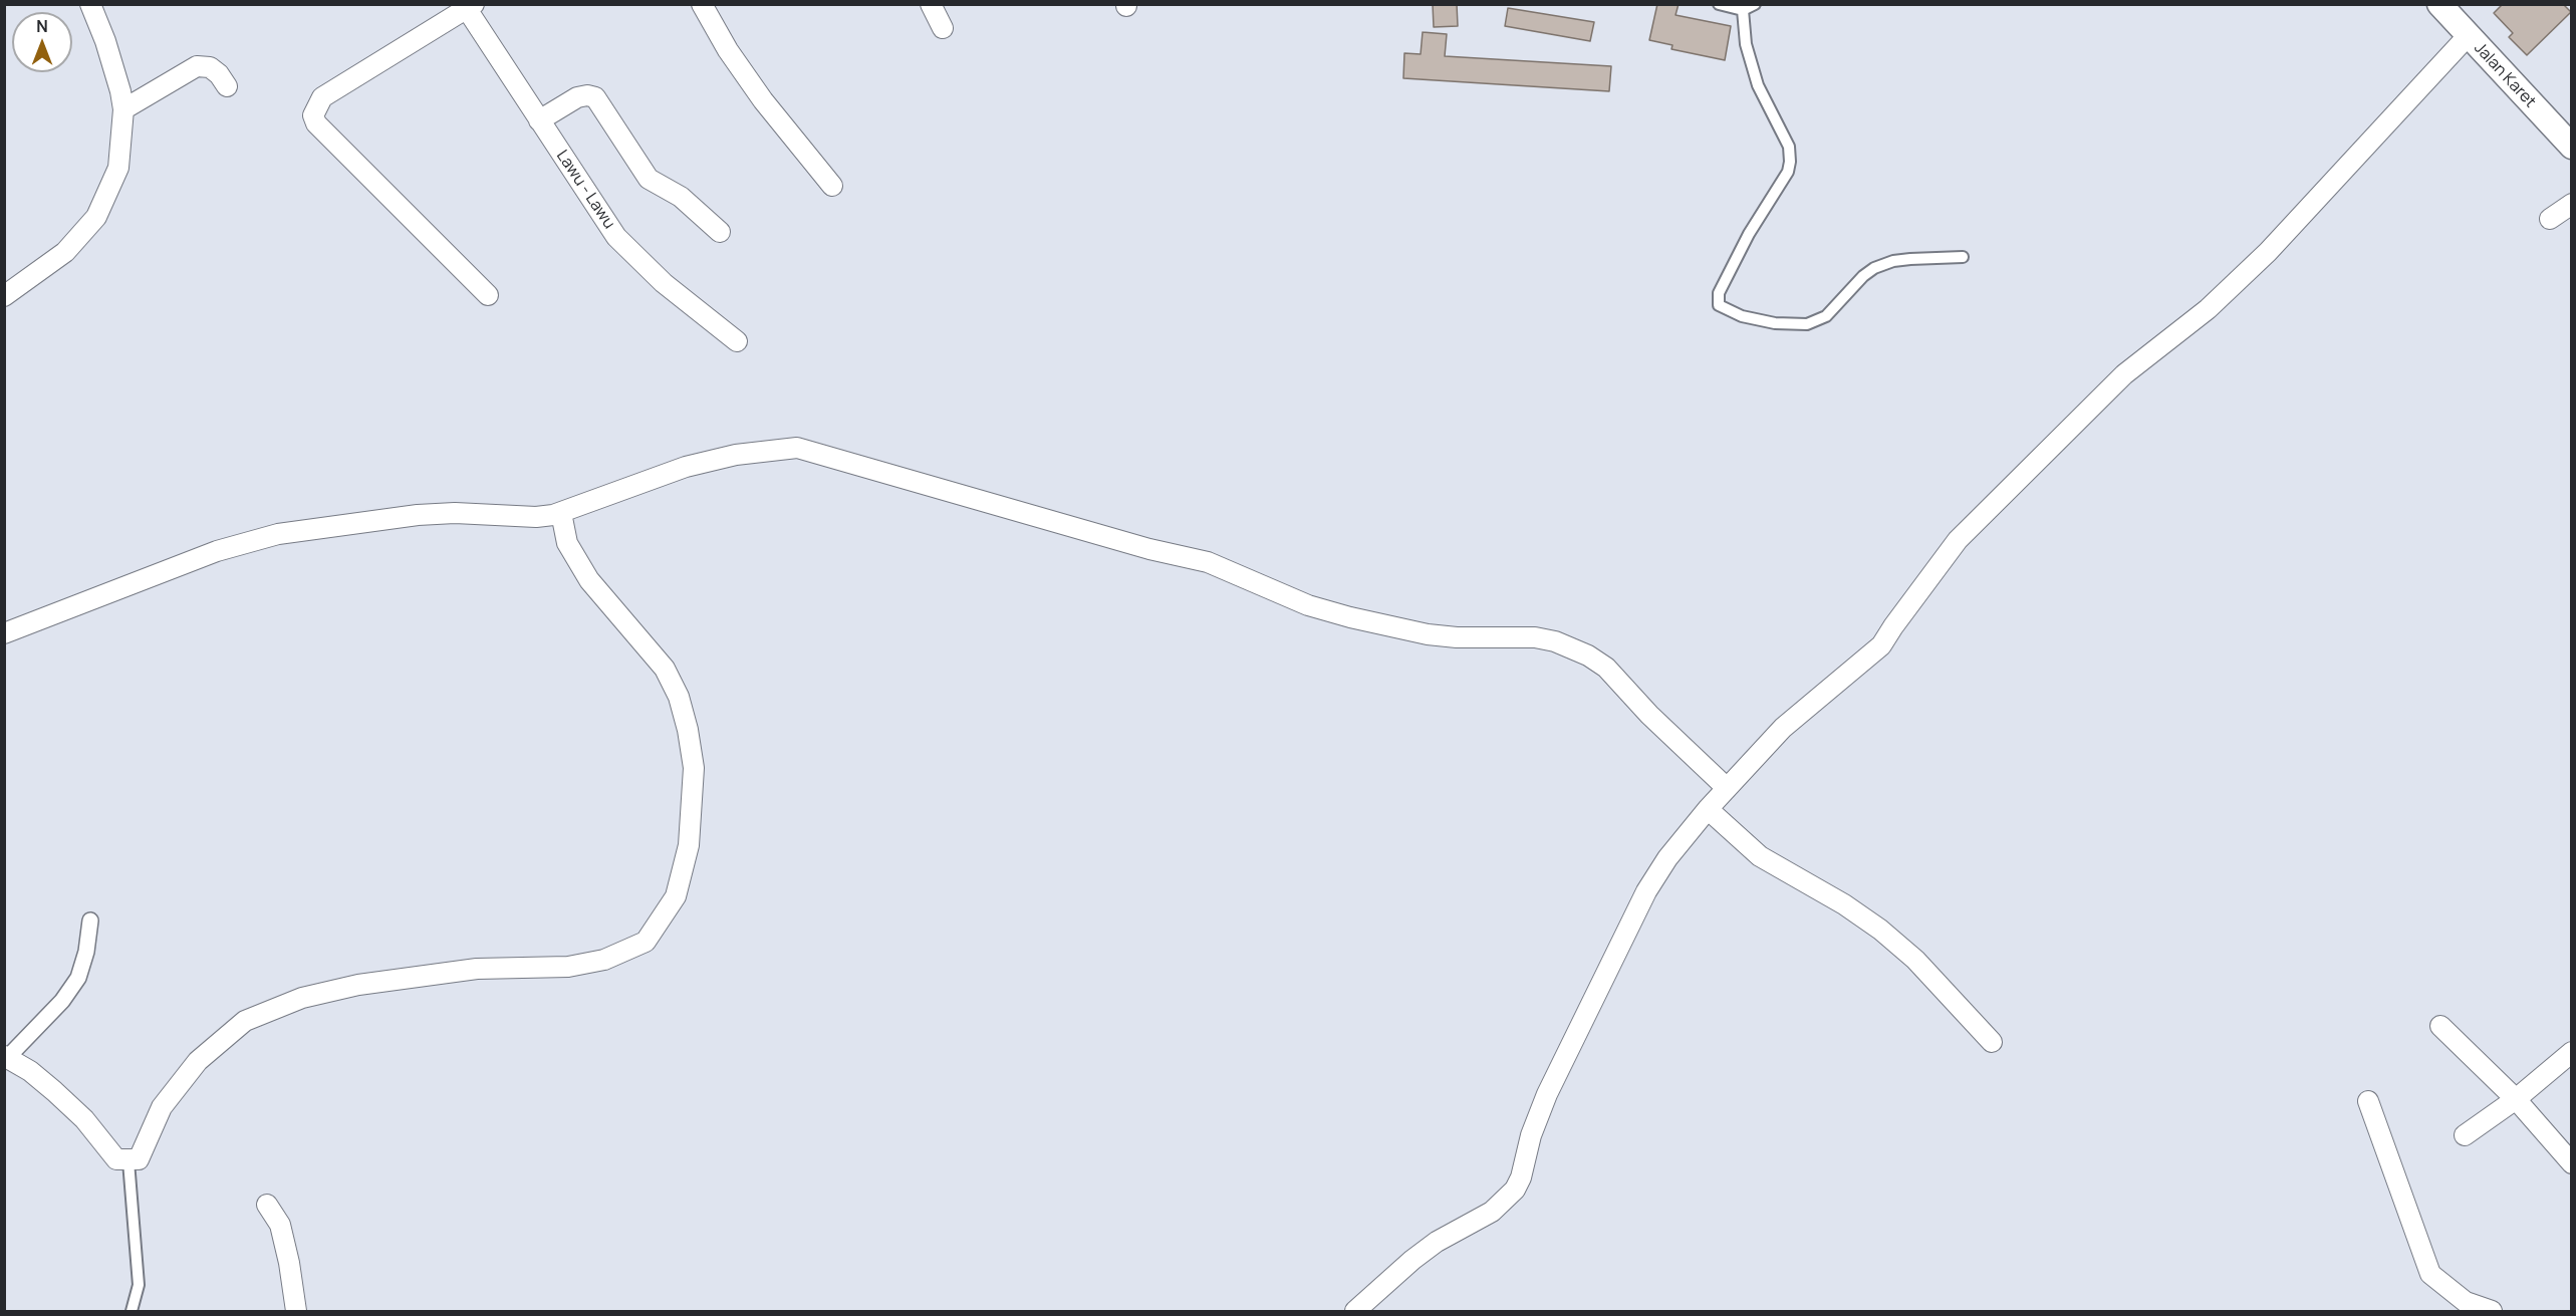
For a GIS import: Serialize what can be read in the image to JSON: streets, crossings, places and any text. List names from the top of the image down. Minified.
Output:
{"streets":{"street":["Jalan Karet","Lawu - Lawu"]},"north":"top"}
